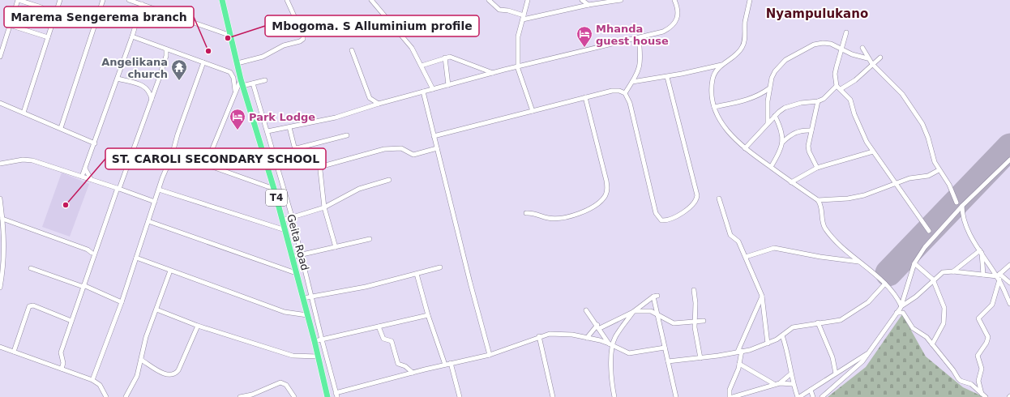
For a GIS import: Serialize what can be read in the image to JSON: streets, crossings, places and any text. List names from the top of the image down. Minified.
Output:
{"streets":{"highway":["T4","Geita Road"]},"districts":["Nyampulukano"],"places":{"other":["Mbogoma. S Alluminium profile","Marema Sengerema branch","ST. CAROLI SECONDARY SCHOOL"],"hotel":["Mhanda guest house","Park Lodge"],"temple":["Angelikana church"]}}
